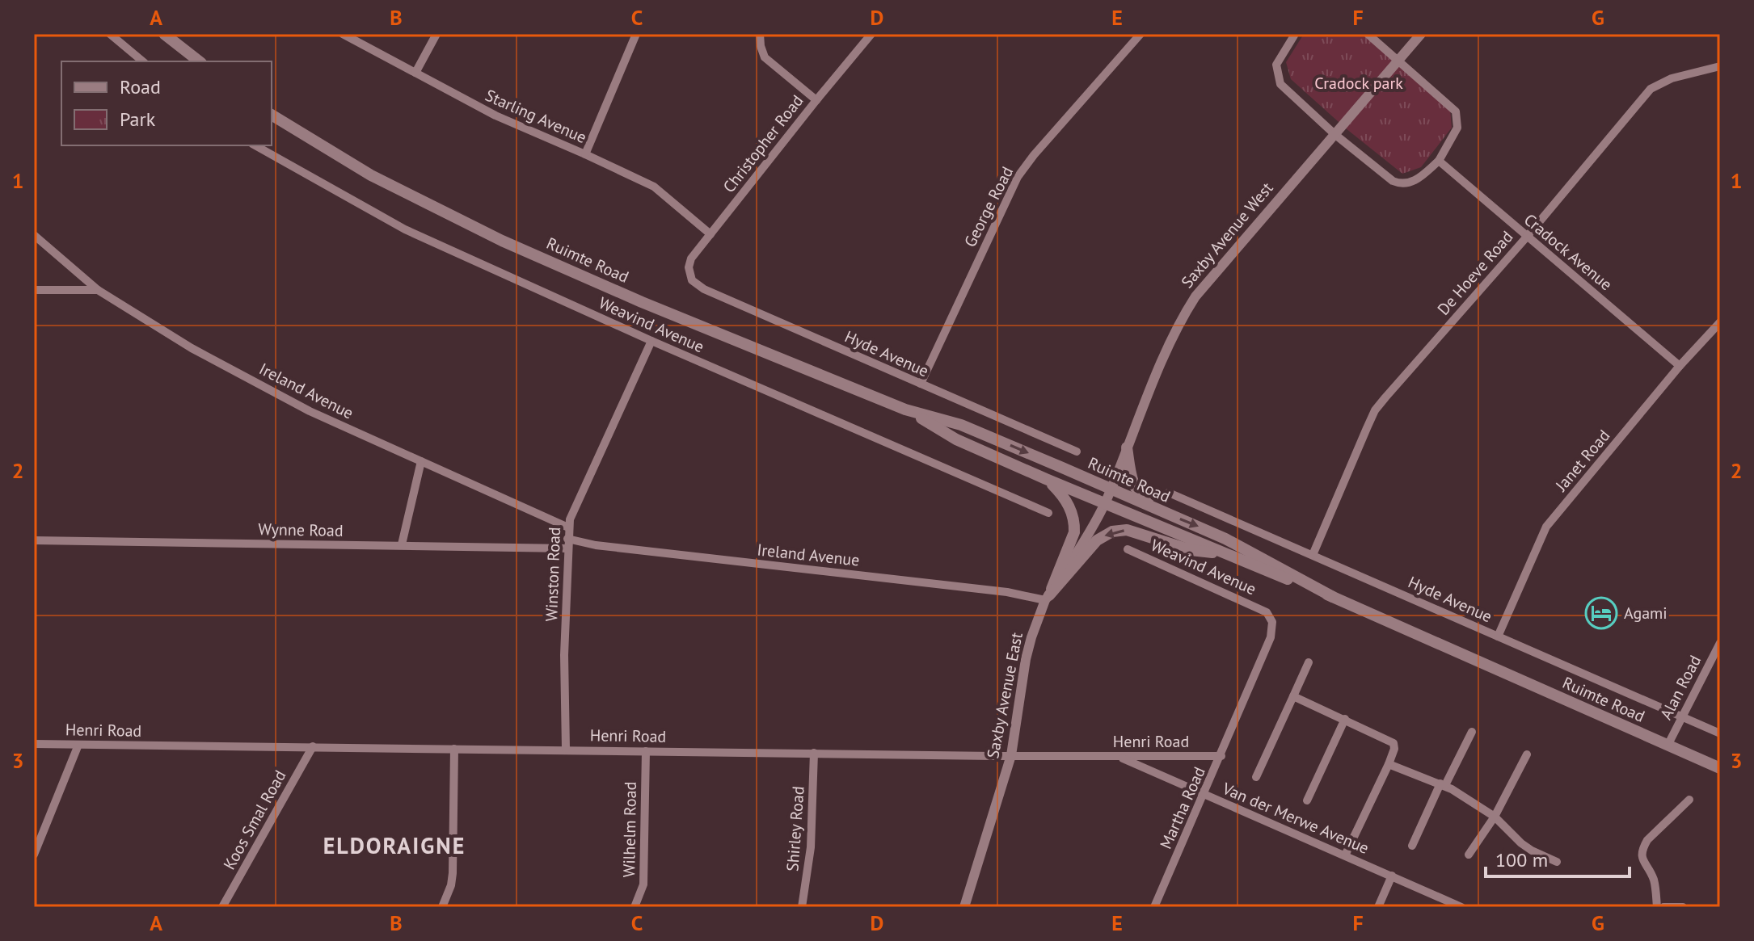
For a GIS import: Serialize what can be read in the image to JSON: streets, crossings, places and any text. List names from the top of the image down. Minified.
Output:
{"streets":{"main road":["Ruimte Road"],"street":["Starling Avenue","Christopher Road","George Road","Saxby Avenue West","Cradock Avenue","De Hoeve Road","Weavind Avenue","Hyde Avenue","Ireland Avenue","Janet Road","Wynne Road","Winston Road","Alan Road","Saxby Avenue East","Henri Road","Martha Road","Van der Merwe Avenue","Koos Smal Road","Shirley Road","Wilhelm Road"]},"crossings":[["Starling Avenue","Christopher Road"],["Christopher Road","Hyde Avenue"],["George Road","Hyde Avenue"],["Saxby Avenue West","Ruimte Road"],["Saxby Avenue West","Saxby Avenue East"],["Cradock Avenue","De Hoeve Road"],["Cradock Avenue","Janet Road"],["Ruimte Road","Alan Road"],["Ruimte Road","Saxby Avenue East"],["De Hoeve Road","Hyde Avenue"],["Weavind Avenue","Winston Road"],["Weavind Avenue","Martha Road"],["Hyde Avenue","Janet Road"],["Hyde Avenue","Alan Road"],["Ireland Avenue","Winston Road"],["Ireland Avenue","Saxby Avenue East"],["Wynne Road","Winston Road"],["Winston Road","Henri Road"],["Saxby Avenue East","Henri Road"],["Henri Road","Martha Road"],["Henri Road","Van der Merwe Avenue"],["Henri Road","Koos Smal Road"],["Henri Road","Shirley Road"],["Henri Road","Wilhelm Road"],["Martha Road","Van der Merwe Avenue"]],"districts":["ELDORAIGNE"],"parks":["Cradock park"],"places":{"hotel":["Agami"]},"legend":["Road","Park"],"scale_bar":"100 m","grid":{"columns":["A","B","C","D","E","F","G"],"rows":["1","2","3"]}}
